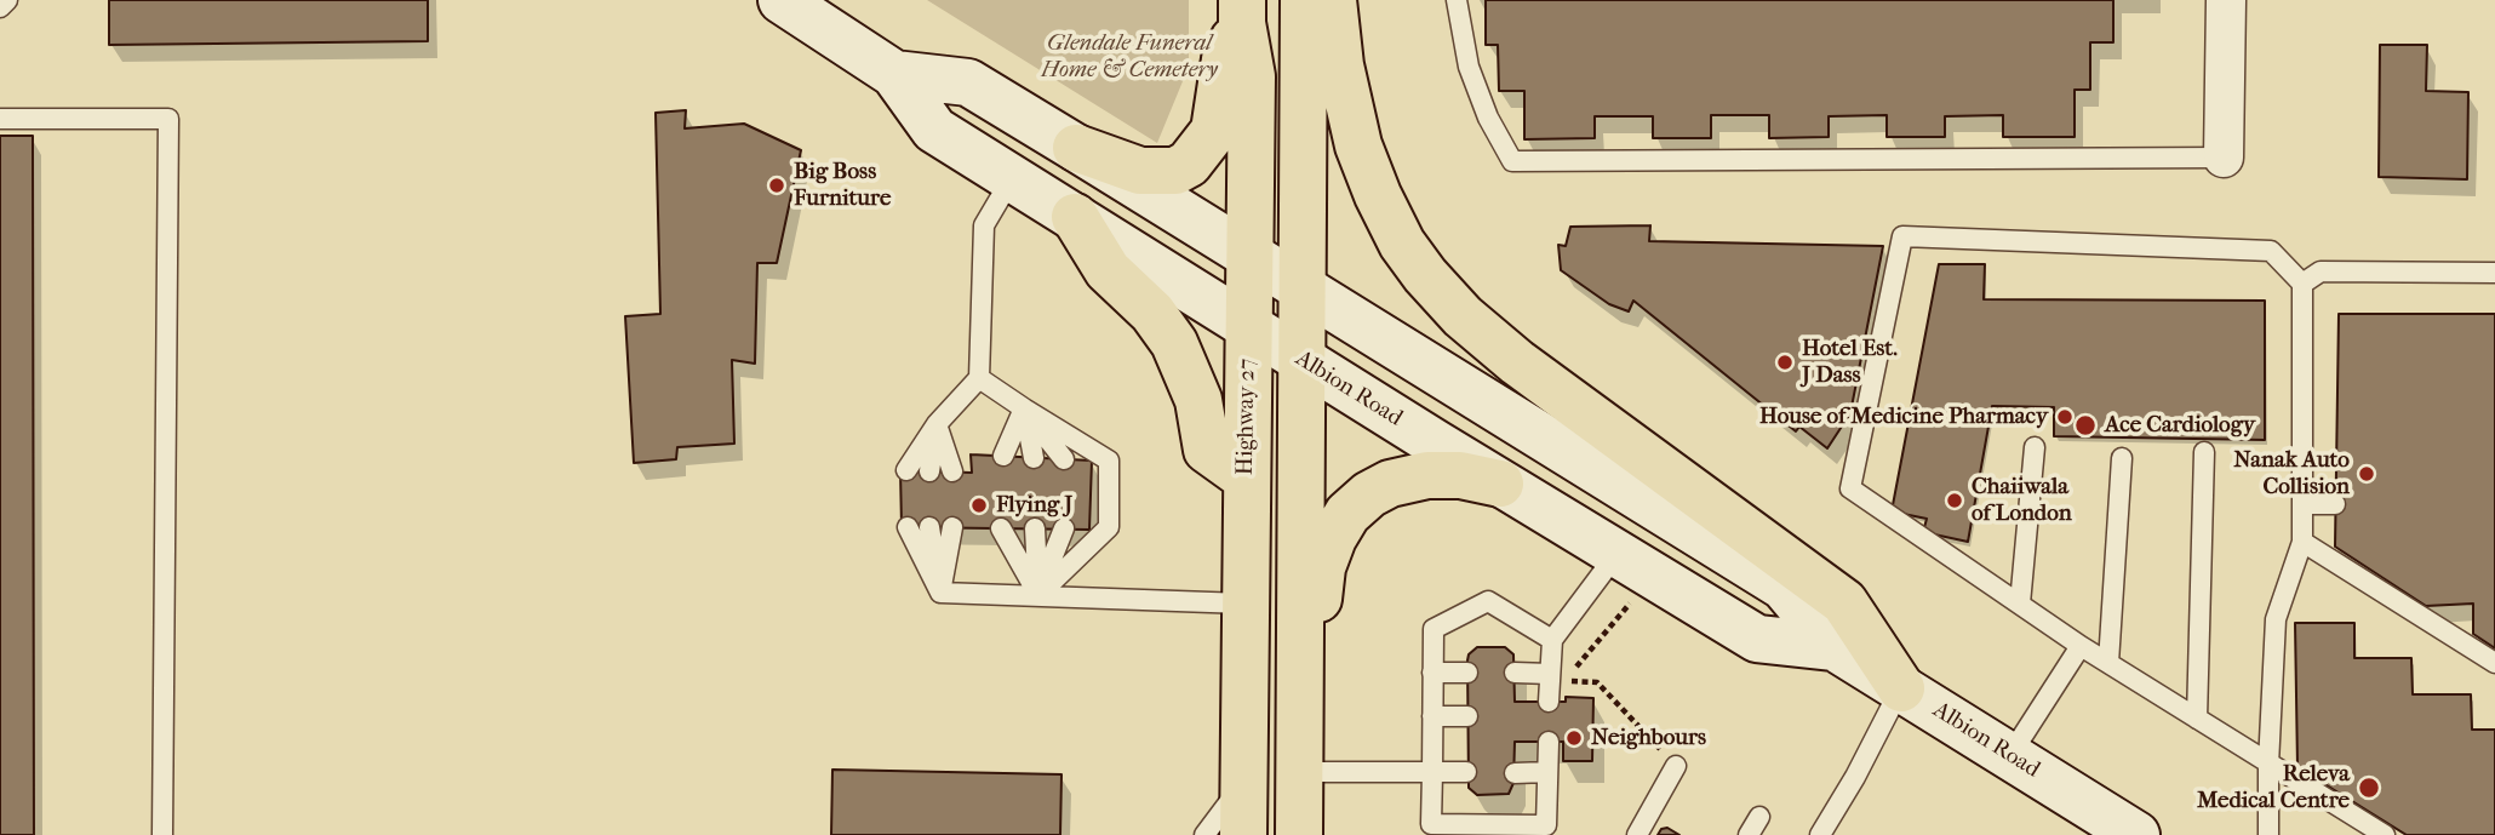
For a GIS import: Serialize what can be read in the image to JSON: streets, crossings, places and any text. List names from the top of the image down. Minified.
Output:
{"streets":{"main road":["Albion Road","Highway 27"]},"crossings":[["Albion Road","Highway 27"]],"parks":["Glendale Funeral Home & Cemetery"],"places":["Big Boss Furniture","Hotel Est. J Dass","House of Medicine Pharmacy","Ace Cardiology","Nanak Auto Collision","Chaiiwala of London","Flying J","Neighbours","Releva Medical Centre"]}
